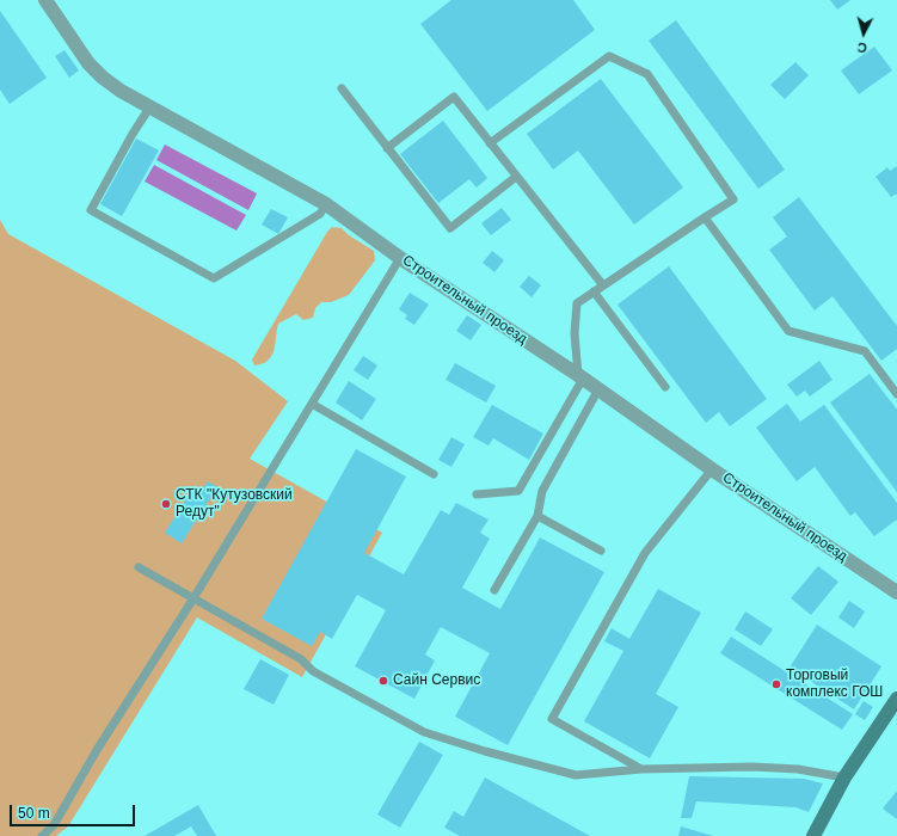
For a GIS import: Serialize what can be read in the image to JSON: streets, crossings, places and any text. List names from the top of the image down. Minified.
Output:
{"streets":{"street":["Строительный проезд"]},"places":["СТК \"Кутузовский Редут\"","Сайн Сервис","Торговый комплекс ГОШ"],"scale_bar":"50 m","north":"bottom"}
